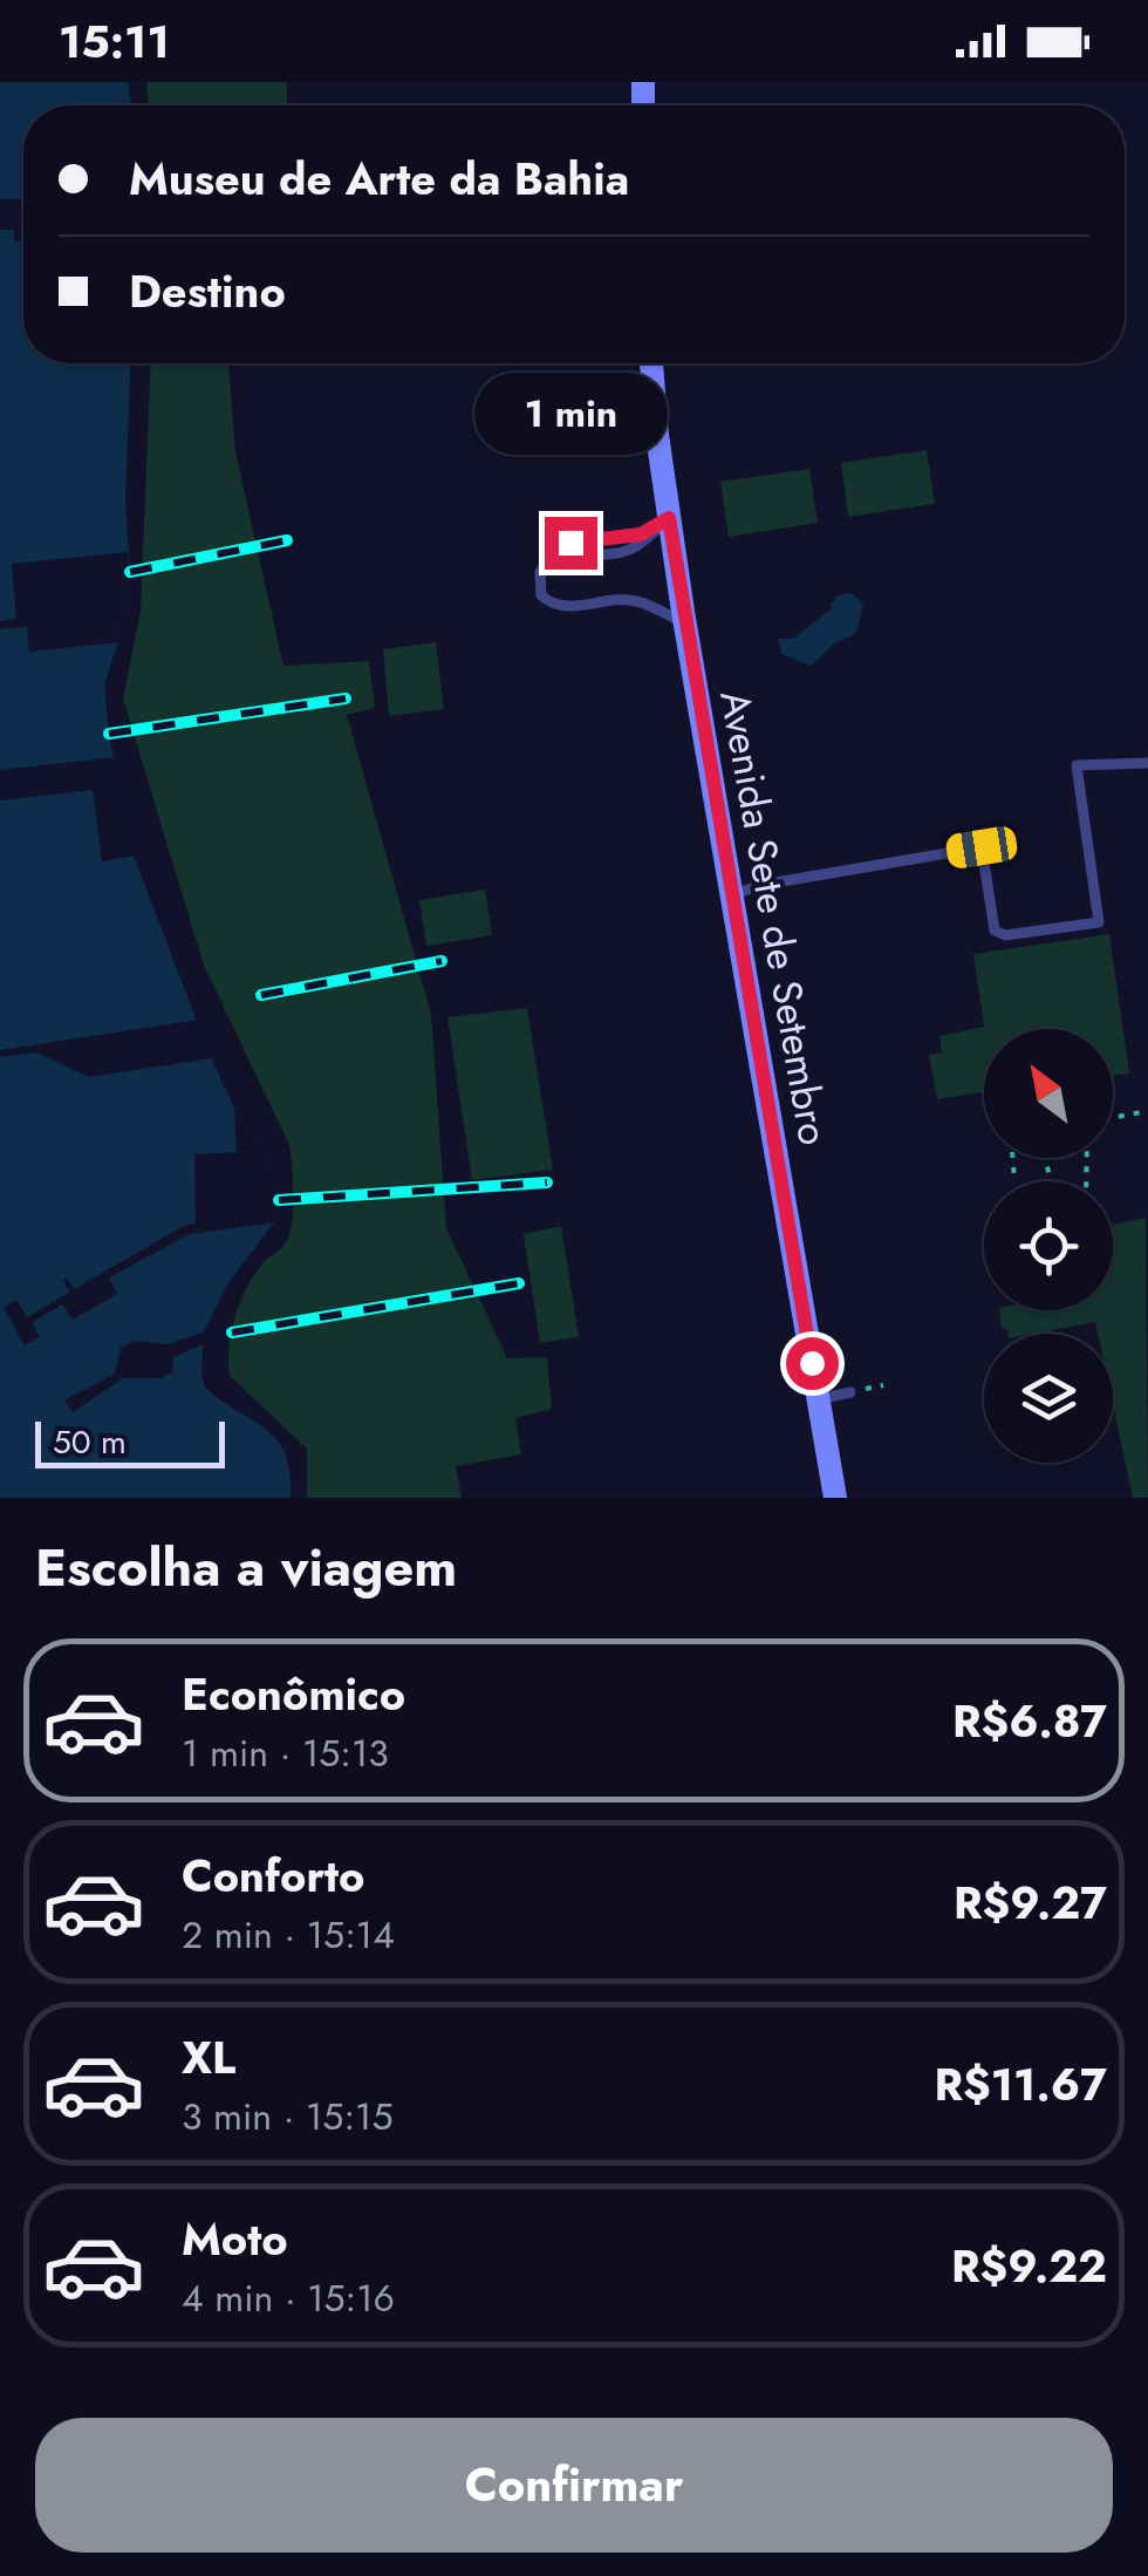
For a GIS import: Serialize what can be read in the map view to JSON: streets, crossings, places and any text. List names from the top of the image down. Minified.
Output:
{"streets":{"main road":["Avenida Sete de Setembro"]},"scale_bar":"50 m","north":"top left","page":{"status":"15:11","banner":["Museu de Arte da Bahia","Destino"],"bubble":"1 min","scale":"50 m","heading":"Escolha a viagem","list":[{"name":"Econômico","note":"1 min · 15:13","value":"R$6.87"},{"name":"Conforto","note":"2 min · 15:14","value":"R$9.27"},{"name":"XL","note":"3 min · 15:15","value":"R$11.67"},{"name":"Moto","note":"4 min · 15:16","value":"R$9.22"}],"buttons":"Confirmar"}}
